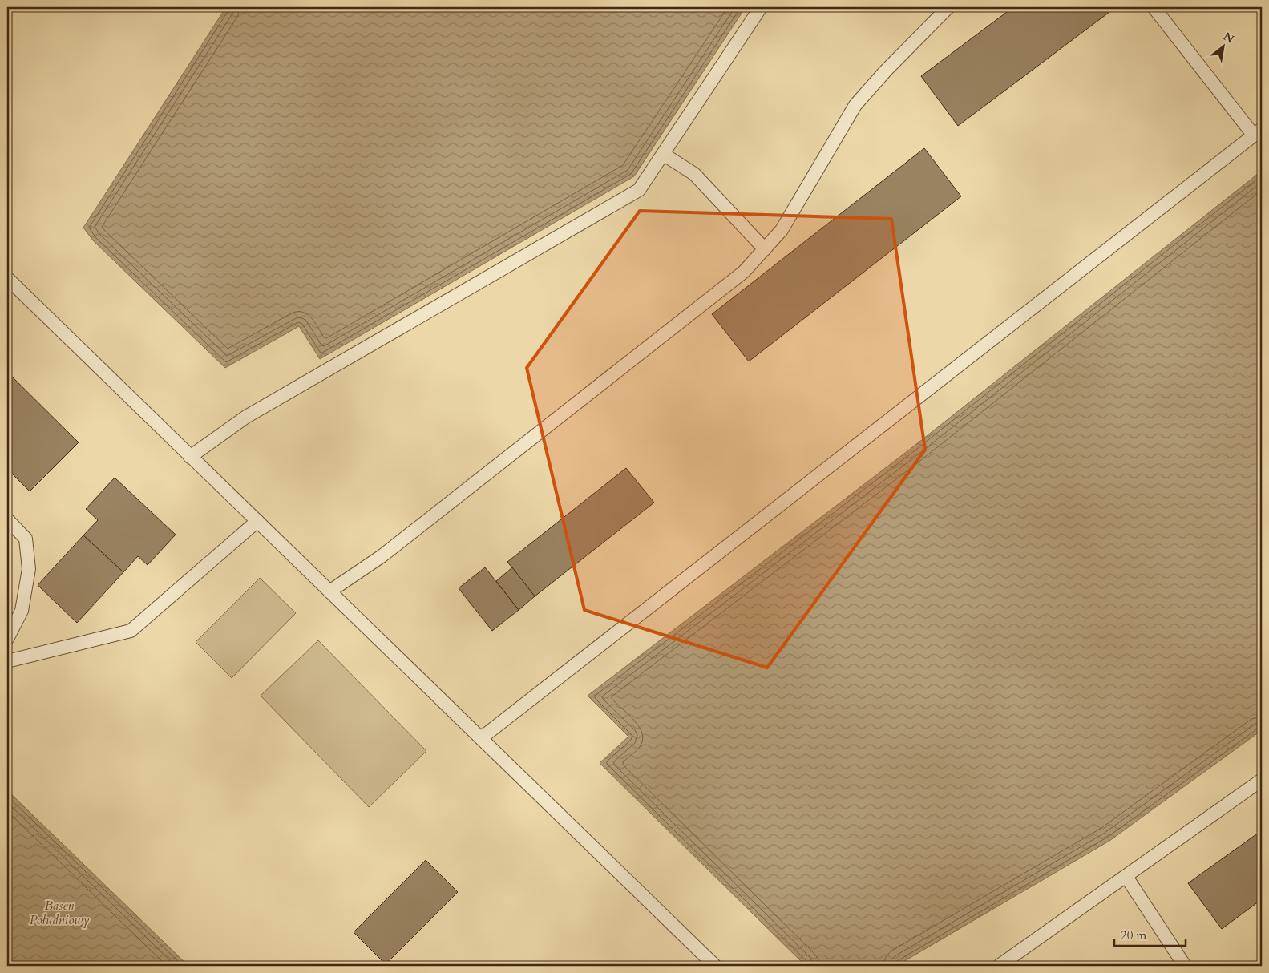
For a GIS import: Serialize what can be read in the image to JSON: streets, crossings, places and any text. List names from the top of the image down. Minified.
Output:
{"water":["Basen Południowy"],"scale_bar":"20 m","north":"top right"}
